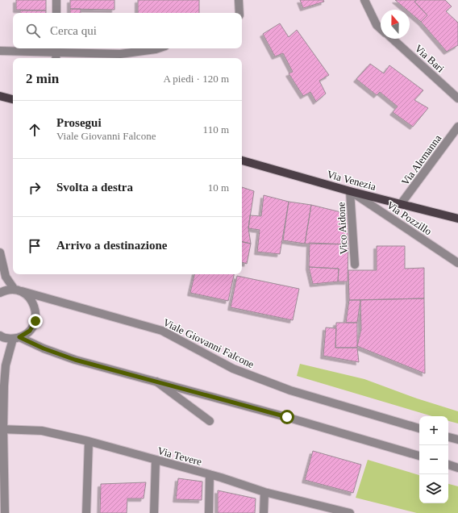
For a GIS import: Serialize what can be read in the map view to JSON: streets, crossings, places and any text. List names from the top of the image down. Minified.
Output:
{"streets":{"main road":["Via Venezia"],"street":["Via Bari","Via Alemanna","Via Pozzillo","Vico Aidone","Viale Giovanni Falcone","Via Tevere"]},"crossings":[["Via Alemanna","Via Venezia"],["Via Venezia","Via Pozzillo"],["Via Venezia","Vico Aidone"],["Via Pozzillo","Vico Aidone"]],"north":"top","page":{"search":"Cerca qui","heading":["2 min","A piedi · 120 m"],"list":[["Prosegui","Viale Giovanni Falcone","110 m"],["Svolta a destra","10 m"],"Arrivo a destinazione"],"map_buttons":["+","−"]}}
